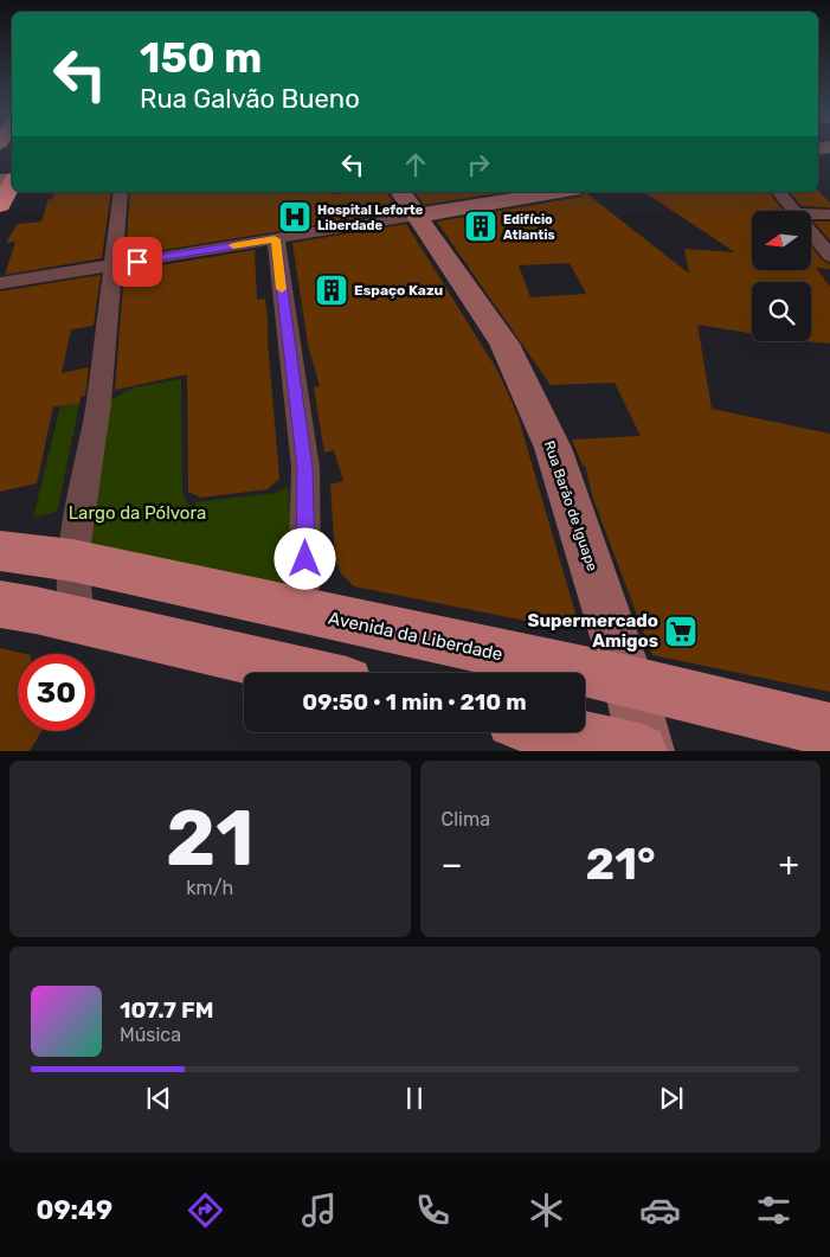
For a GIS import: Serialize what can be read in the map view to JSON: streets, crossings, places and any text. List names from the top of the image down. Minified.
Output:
{"streets":{"main road":["Avenida da Liberdade"],"street":["Rua Barão de Iguape"]},"crossings":[["Rua Barão de Iguape","Avenida da Liberdade"]],"parks":["Largo da Pólvora"],"places":{"hospital":["Hospital Leforte Liberdade"],"building":["Edifício Atlantis","Espaço Kazu"],"supermarket":["Supermercado Amigos"]},"north":"left","page":{"turn":["150 m","Rua Galvão Bueno"],"limit":"30","trip":"09:50 · 1 min · 210 m","tile":[["21","km/h"],"Clima"],"heat":["−","21°","+"],"song":["107.7 FM","Música"],"tabs":"09:49"}}
